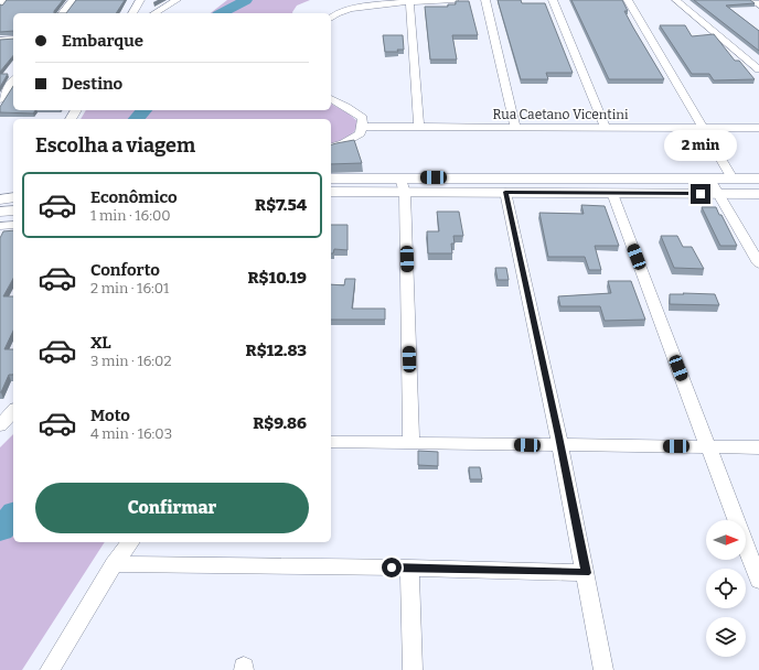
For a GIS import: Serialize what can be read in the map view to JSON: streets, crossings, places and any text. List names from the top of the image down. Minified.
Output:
{"streets":{"street":["Rua Caetano Vicentini"]},"north":"right","page":{"banner":["Embarque","Destino"],"heading":"Escolha a viagem","bubble":"2 min","list":[{"name":"Econômico","note":"1 min · 16:00","value":"R$7.54"},{"name":"Conforto","note":"2 min · 16:01","value":"R$10.19"},{"name":"XL","note":"3 min · 16:02","value":"R$12.83"},{"name":"Moto","note":"4 min · 16:03","value":"R$9.86"}],"buttons":"Confirmar"}}
